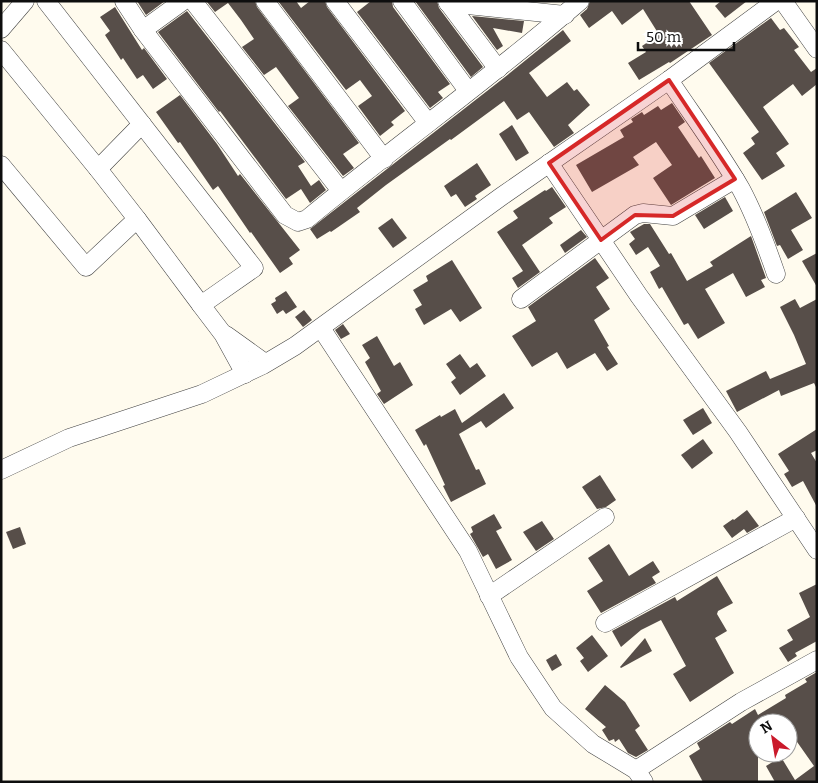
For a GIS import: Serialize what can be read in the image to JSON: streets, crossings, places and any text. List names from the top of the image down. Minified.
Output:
{"scale_bar":"50 m","north":"top left"}
